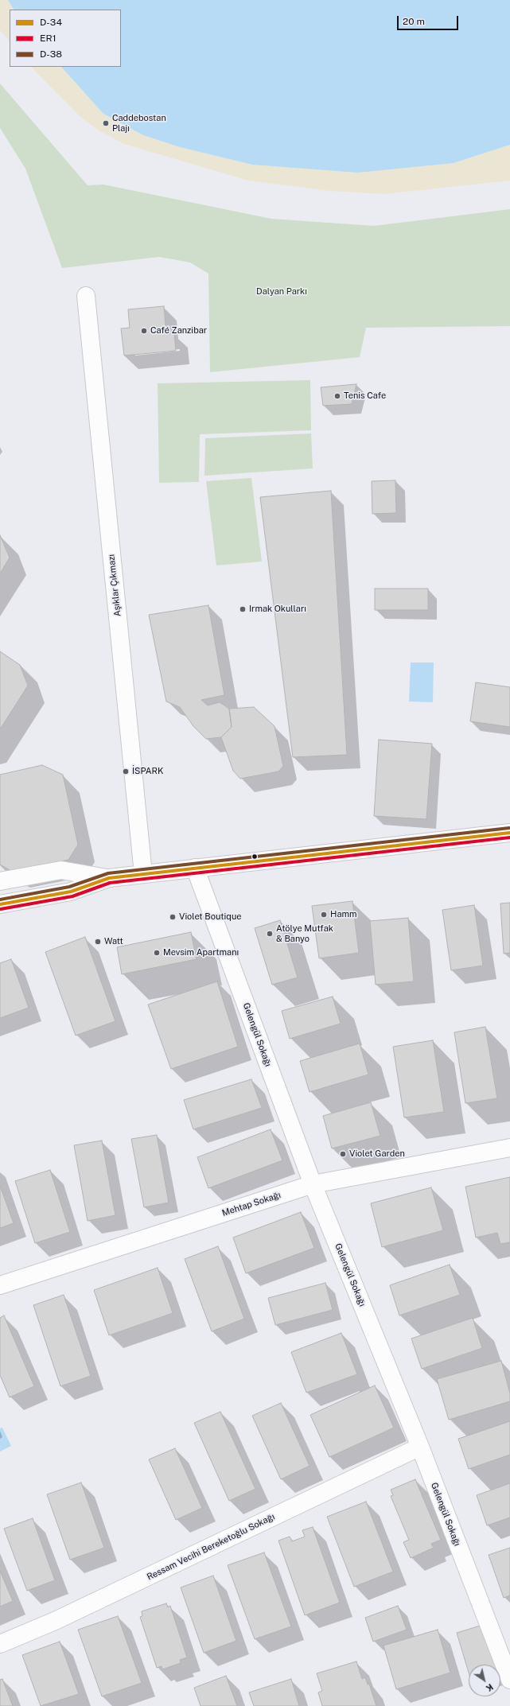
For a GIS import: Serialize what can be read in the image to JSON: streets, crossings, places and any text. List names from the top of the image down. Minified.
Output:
{"streets":{"street":["Aşıklar Çıkmazı","Gelengül Sokağı","Mehtap Sokağı","Ressam Vecihi Bereketoğlu Sokağı"]},"crossings":[["Gelengül Sokağı","Mehtap Sokağı"],["Gelengül Sokağı","Ressam Vecihi Bereketoğlu Sokağı"]],"parks":["Dalyan Parkı"],"places":["Caddebostan Plajı","Café Zanzibar","Tenis Cafe","Irmak Okulları","İSPARK","Hamm","Violet Boutique","Atölye Mutfak & Banyo","Watt","Mevsim Apartmanı","Violet Garden"],"lines":["transit line D-38","transit line D-34","transit line ER1"],"legend":["D-34","ER1","D-38"],"scale_bar":"20 m","north":"bottom right"}
